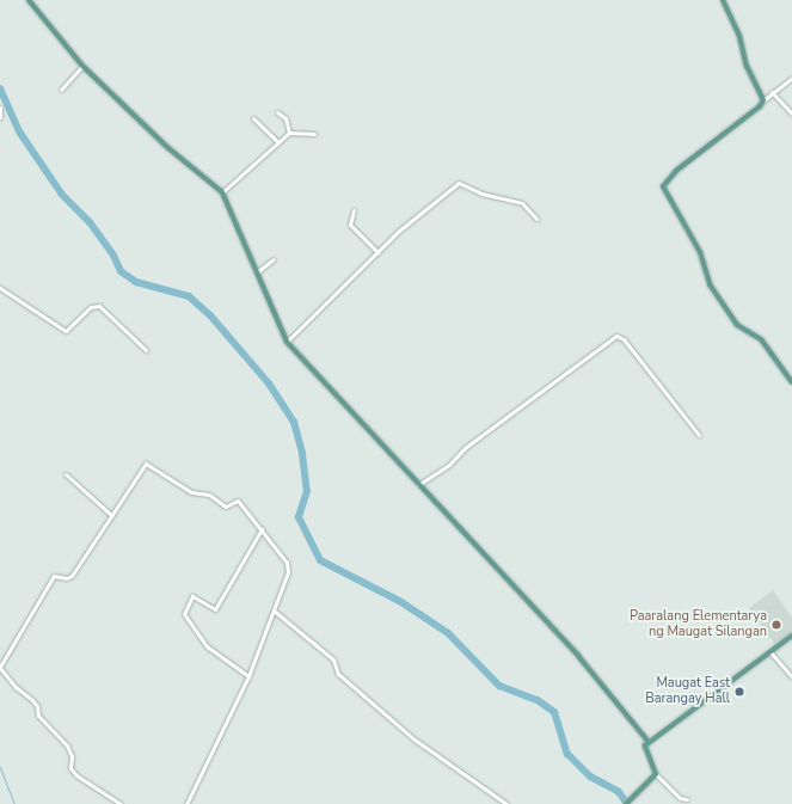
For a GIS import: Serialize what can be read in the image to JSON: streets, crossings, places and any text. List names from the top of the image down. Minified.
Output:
{"places":["Paaralang Elementarya ng Maugat Silangan","Maugat East Barangay Hall"]}
